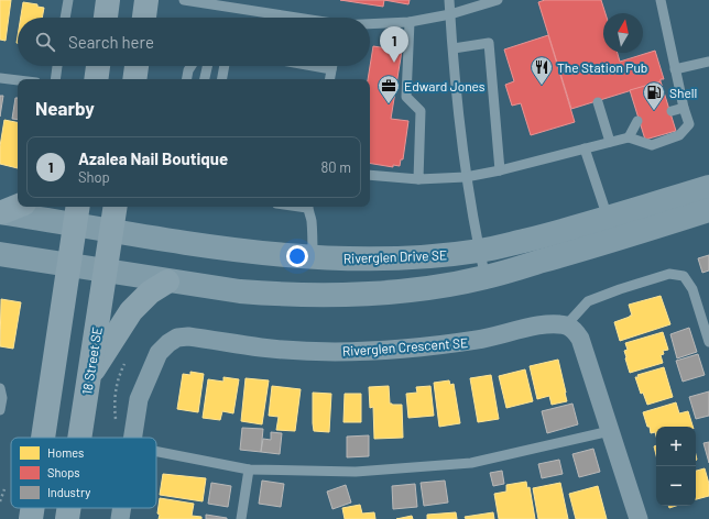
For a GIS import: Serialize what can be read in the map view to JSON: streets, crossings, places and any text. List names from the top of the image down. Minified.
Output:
{"streets":{"main road":["18 Street SE"],"street":["Riverglen Drive SE","Riverglen Crescent SE"]},"crossings":[["Riverglen Drive SE","18 Street SE"]],"places":{"restaurant":["The Station Pub"],"office":["Edward Jones"],"fuel station":["Shell"]},"legend":["Homes","Shops","Industry"],"north":"top","page":{"search":"Search here","pins":"1","heading":"Nearby","list":[{"mark":"1","name":"Azalea Nail Boutique","note":"Shop","value":"80 m"}],"map_buttons":["+","−"]}}
